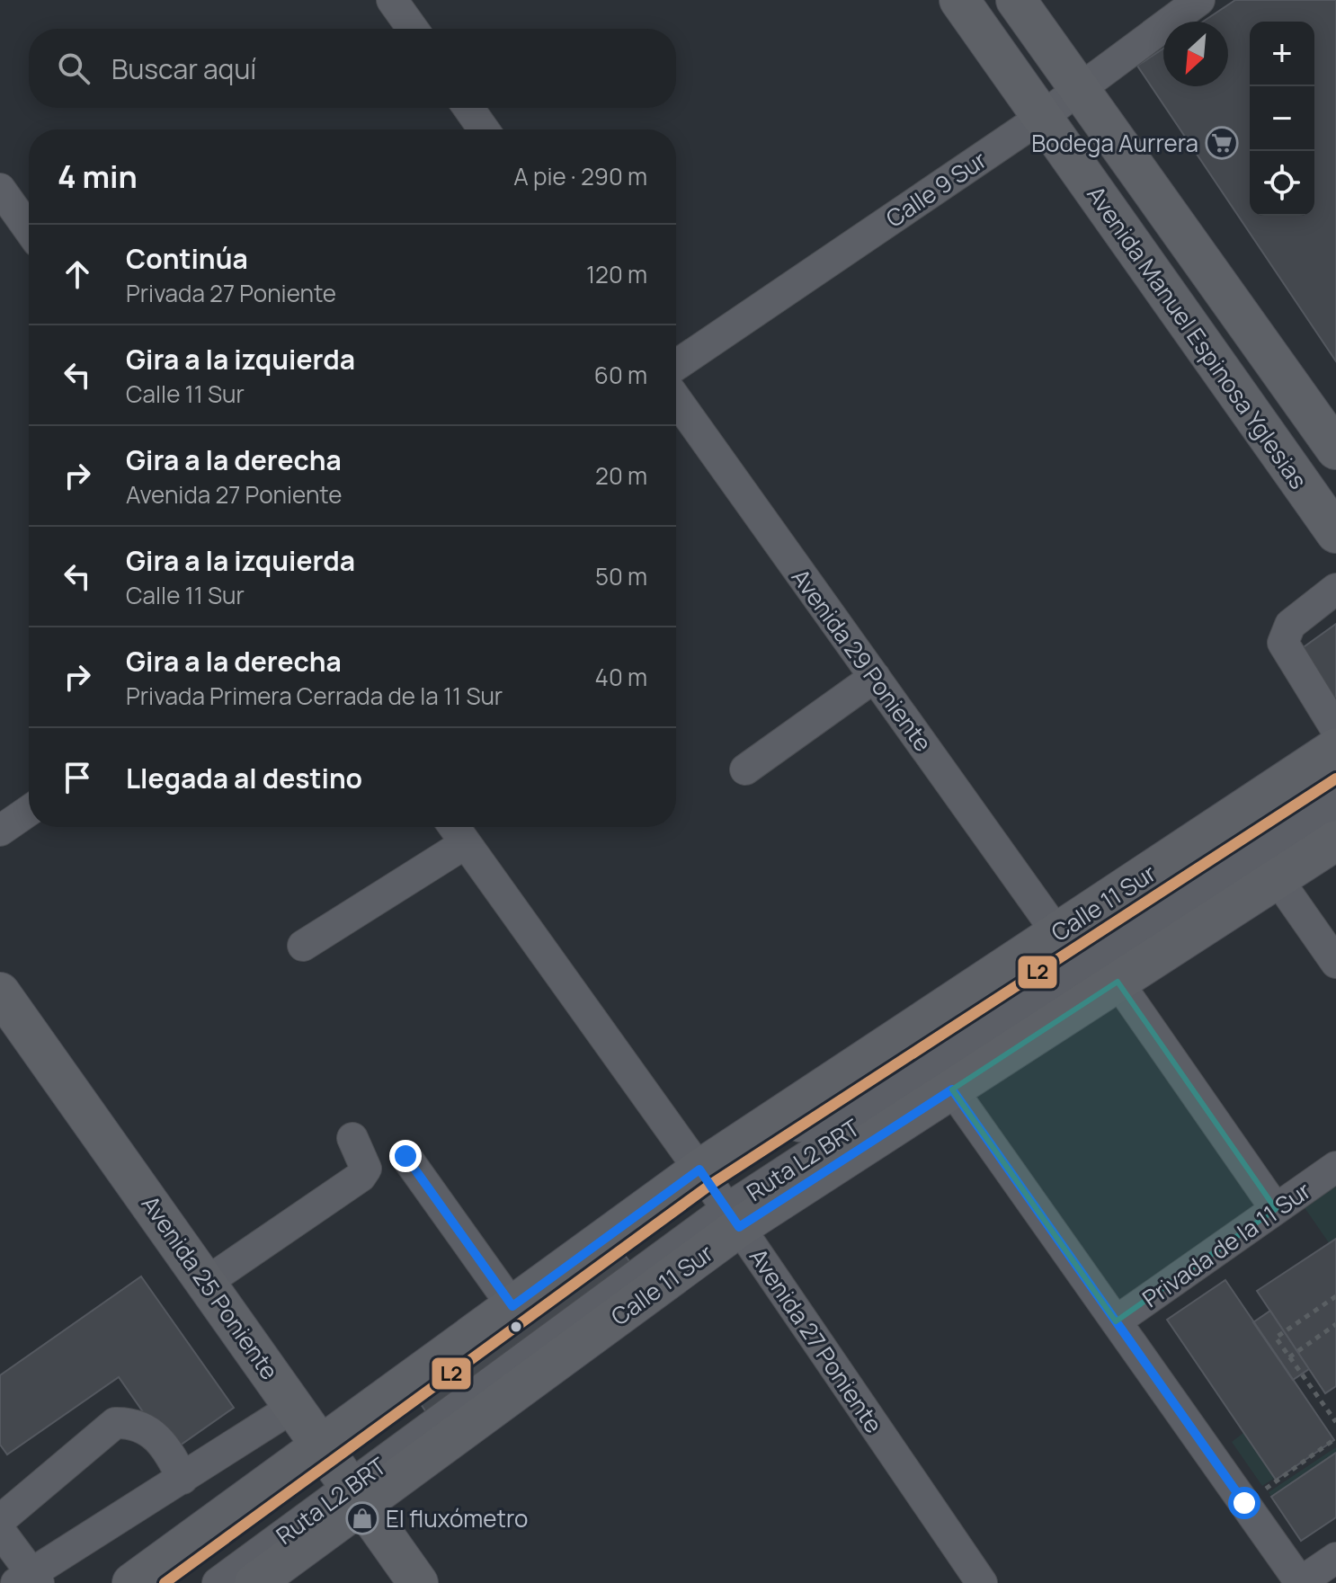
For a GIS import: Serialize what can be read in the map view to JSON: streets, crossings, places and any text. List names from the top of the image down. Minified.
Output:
{"streets":{"main road":["Avenida Manuel Espinosa Yglesias","Calle 11 Sur","Avenida 25 Poniente"],"street":["Calle 9 Sur","Avenida 29 Poniente","Ruta L2 BRT","Privada de la 11 Sur","Avenida 27 Poniente"]},"crossings":[["Calle 9 Sur","Avenida Manuel Espinosa Yglesias"],["Avenida 29 Poniente","Calle 11 Sur"],["Calle 11 Sur","Ruta L2 BRT"],["Calle 11 Sur","Avenida 25 Poniente"],["Calle 11 Sur","Avenida 27 Poniente"],["Ruta L2 BRT","Avenida 25 Poniente"],["Ruta L2 BRT","Avenida 27 Poniente"]],"places":{"supermarket":["Bodega Aurrera"],"shop":["El fluxómetro"]},"lines":["transit line L2"],"north":"bottom left","page":{"map_buttons":["+","−"],"search":"Buscar aquí","heading":["4 min","A pie · 290 m"],"list":[["Continúa","Privada 27 Poniente","120 m"],["Gira a la izquierda","Calle 11 Sur","60 m"],["Gira a la derecha","Avenida 27 Poniente","20 m"],["Gira a la izquierda","Calle 11 Sur","50 m"],["Gira a la derecha","Privada Primera Cerrada de la 11 Sur","40 m"],"Llegada al destino"]}}
